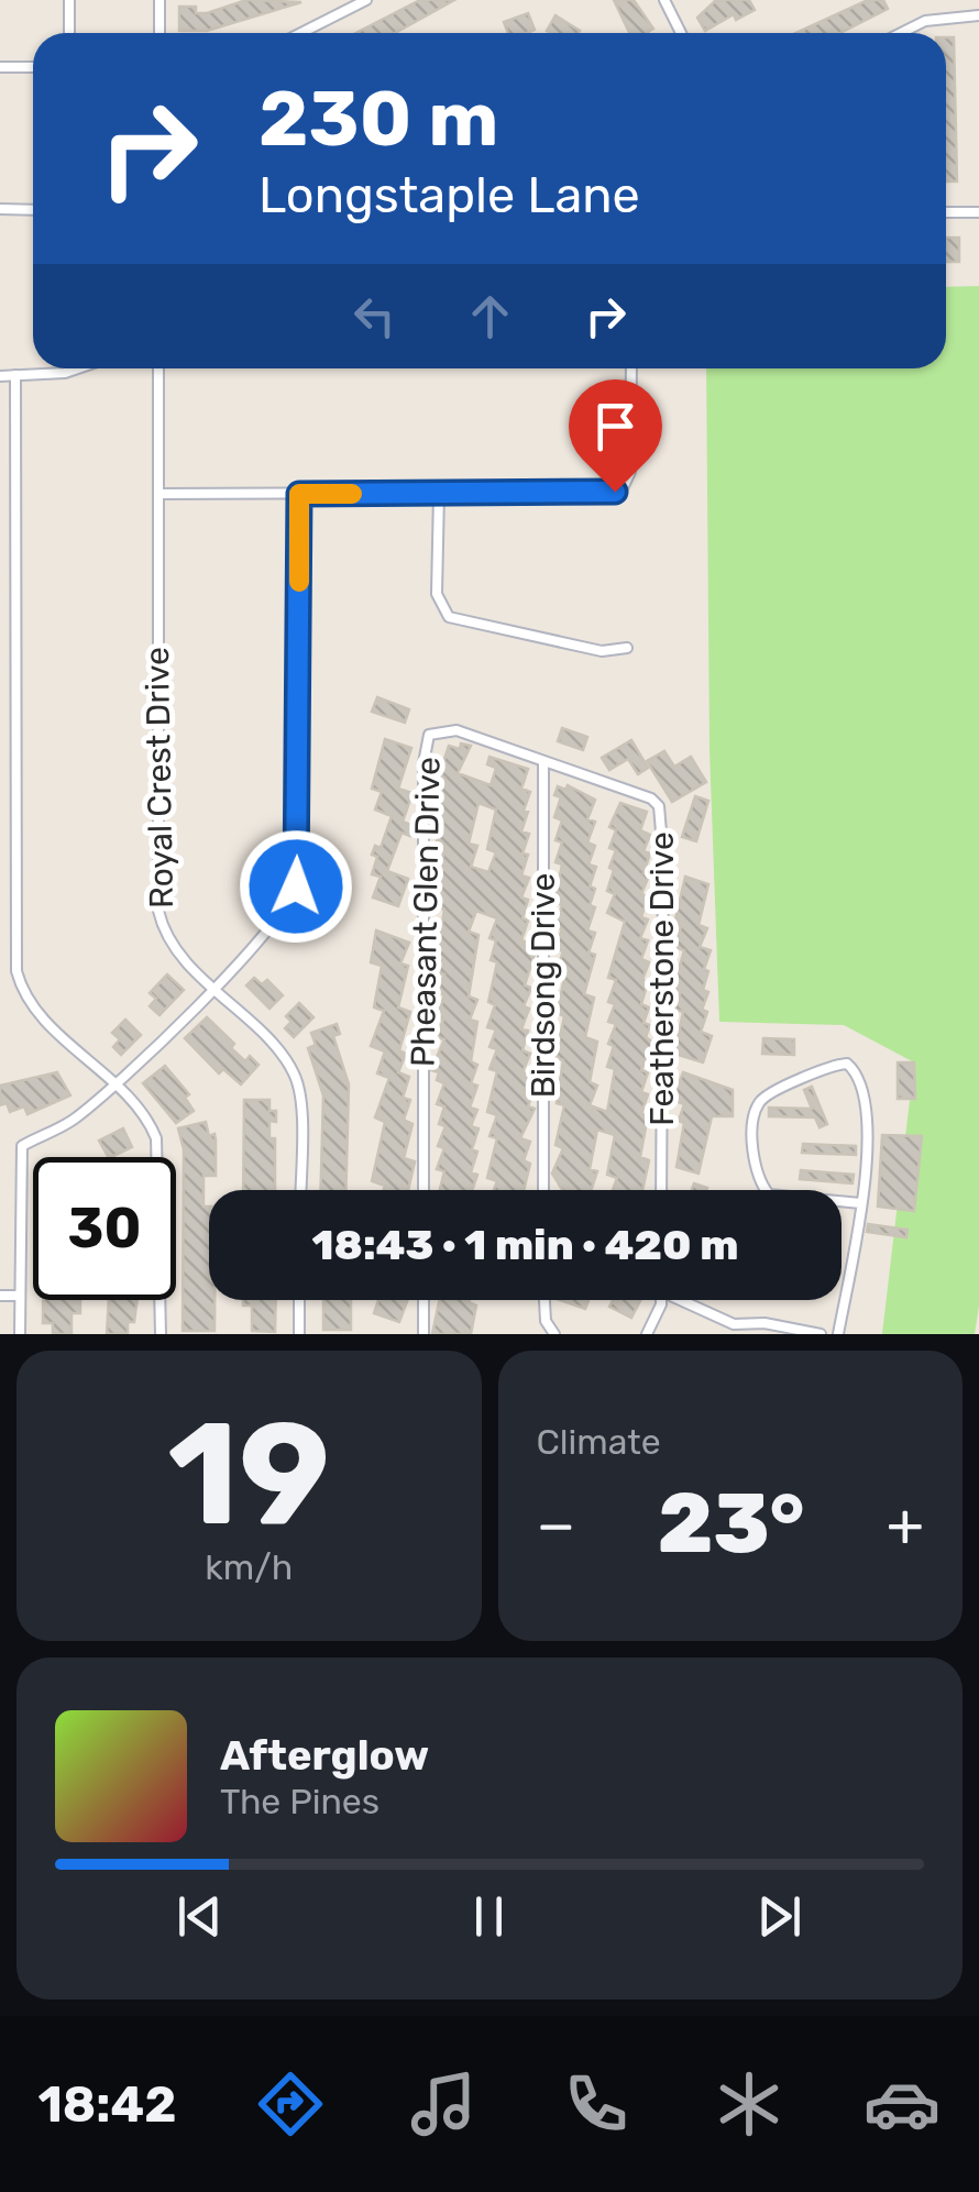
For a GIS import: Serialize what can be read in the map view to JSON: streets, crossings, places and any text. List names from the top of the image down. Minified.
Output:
{"streets":{"street":["Royal Crest Drive","Pheasant Glen Drive","Featherstone Drive","Birdsong Drive"]},"crossings":[["Pheasant Glen Drive","Featherstone Drive"],["Pheasant Glen Drive","Birdsong Drive"],["Featherstone Drive","Birdsong Drive"]],"page":{"turn":["230 m","Longstaple Lane"],"limit":"30","trip":"18:43 · 1 min · 420 m","tile":[["19","km/h"],"Climate"],"heat":["−","23°","+"],"song":["Afterglow","The Pines"],"tabs":"18:42"}}
